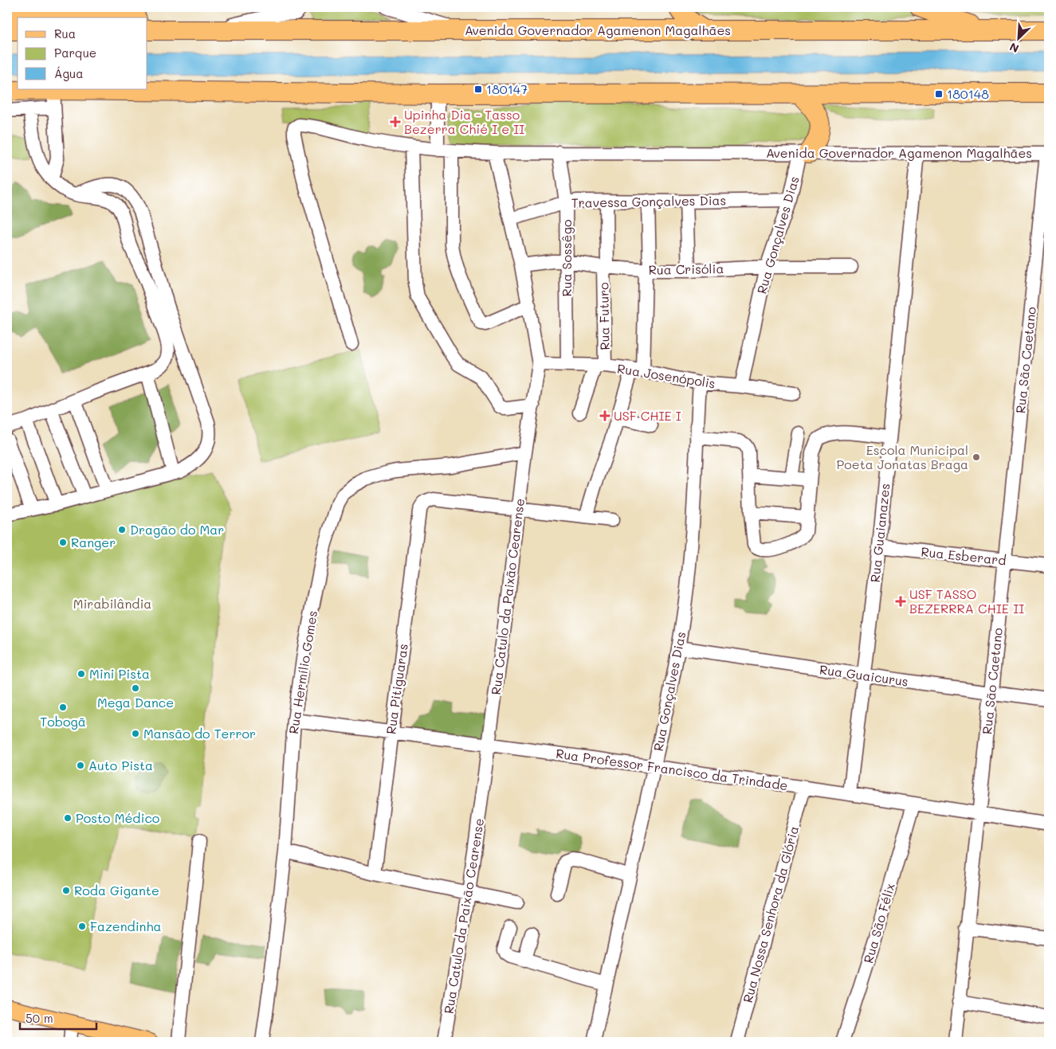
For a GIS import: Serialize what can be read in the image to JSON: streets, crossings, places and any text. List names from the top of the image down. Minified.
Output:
{"streets":{"highway":["Avenida Governador Agamenon Magalhães"],"street":["Travessa Gonçalves Dias","Rua Gonçalves Dias","Rua Sossêgo","Rua Crisólia","Rua Futuro","Rua São Caetano","Rua Josenópolis","Rua Guaianazes","Rua Esberard","Rua Catulo da Paixão Cearense","Rua Hermílio Gomes","Rua Guaicurus","Rua Pitiguaras","Rua Professor Francisco da Trindade","Rua Nossa Senhora da Glória","Rua São Félix"]},"crossings":[["Avenida Governador Agamenon Magalhães","Rua Gonçalves Dias"],["Avenida Governador Agamenon Magalhães","Rua Sossêgo"],["Avenida Governador Agamenon Magalhães","Rua São Caetano"],["Avenida Governador Agamenon Magalhães","Rua Guaianazes"],["Avenida Governador Agamenon Magalhães","Rua Catulo da Paixão Cearense"],["Travessa Gonçalves Dias","Rua Gonçalves Dias"],["Travessa Gonçalves Dias","Rua Sossêgo"],["Travessa Gonçalves Dias","Rua Futuro"],["Travessa Gonçalves Dias","Rua Catulo da Paixão Cearense"],["Rua Gonçalves Dias","Rua Crisólia"],["Rua Gonçalves Dias","Rua Josenópolis"],["Rua Gonçalves Dias","Rua Guaicurus"],["Rua Gonçalves Dias","Rua Professor Francisco da Trindade"],["Rua Sossêgo","Rua Crisólia"],["Rua Sossêgo","Rua Josenópolis"],["Rua Crisólia","Rua Futuro"],["Rua Crisólia","Rua Catulo da Paixão Cearense"],["Rua Futuro","Rua Josenópolis"],["Rua São Caetano","Rua Esberard"],["Rua São Caetano","Rua Guaicurus"],["Rua São Caetano","Rua Professor Francisco da Trindade"],["Rua Josenópolis","Rua Catulo da Paixão Cearense"],["Rua Guaianazes","Rua Esberard"],["Rua Guaianazes","Rua Guaicurus"],["Rua Guaianazes","Rua Professor Francisco da Trindade"],["Rua Catulo da Paixão Cearense","Rua Hermílio Gomes"],["Rua Catulo da Paixão Cearense","Rua Pitiguaras"],["Rua Catulo da Paixão Cearense","Rua Professor Francisco da Trindade"],["Rua Hermílio Gomes","Rua Professor Francisco da Trindade"],["Rua Pitiguaras","Rua Professor Francisco da Trindade"],["Rua Professor Francisco da Trindade","Rua Nossa Senhora da Glória"],["Rua Professor Francisco da Trindade","Rua São Félix"]],"parks":["Mirabilândia"],"places":{"transit":["180147","180148"],"health":["Upinha Dia - Tasso Bezerra Chié I e II","USF CHIE I","USF TASSO BEZERRRA CHIE II"],"other":["Escola Municipal Poeta Jonatas Braga","Dragão do Mar","Ranger","Mini Pista","Mega Dance","Tobogã","Mansão do Terror","Auto Pista","Posto Médico","Roda Gigante","Fazendinha"]},"legend":["Rua","Parque","Água"],"scale_bar":"50 m","north":"bottom left"}
